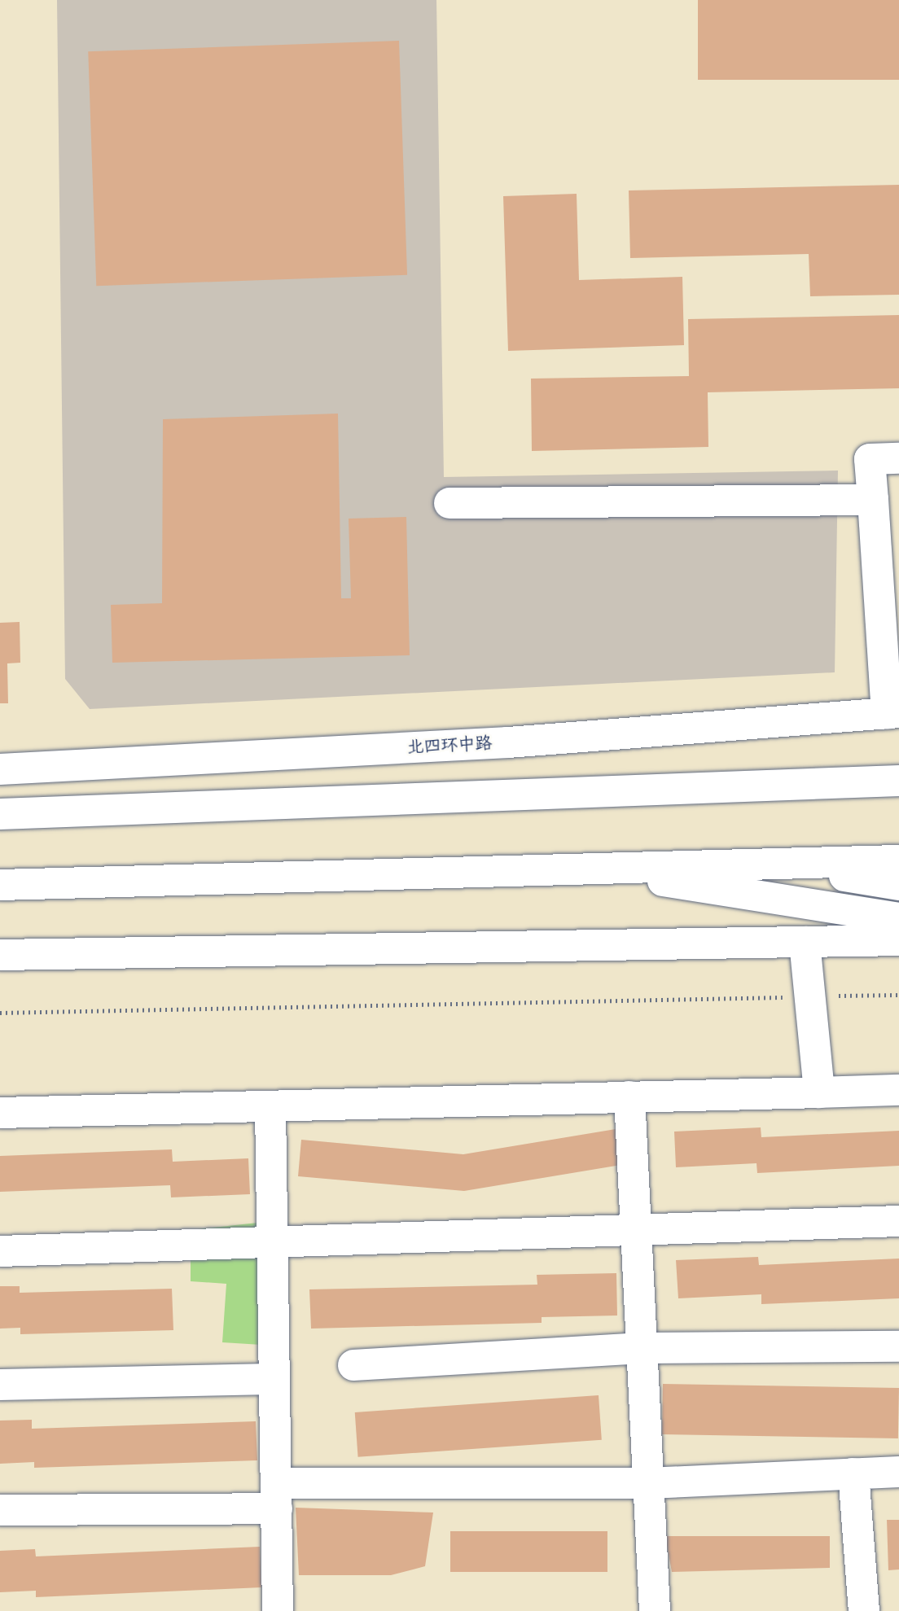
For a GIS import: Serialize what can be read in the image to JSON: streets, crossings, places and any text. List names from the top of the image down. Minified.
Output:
{"streets":{"main road":["北四环中路"]}}
